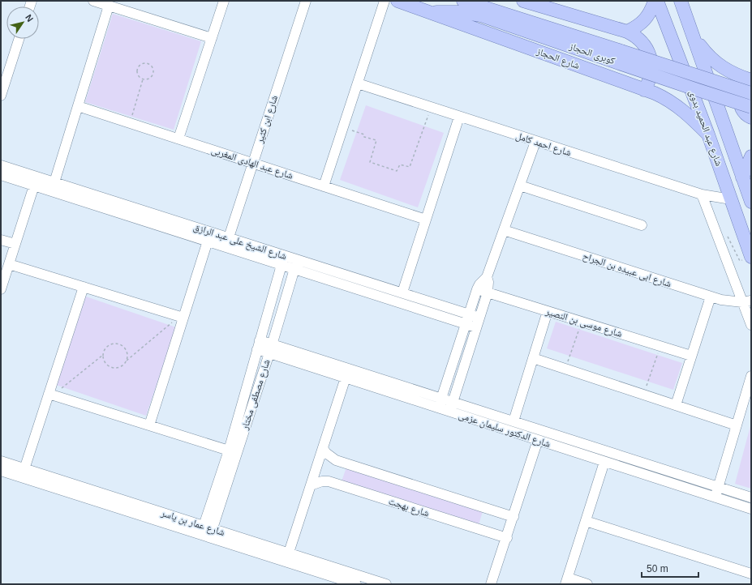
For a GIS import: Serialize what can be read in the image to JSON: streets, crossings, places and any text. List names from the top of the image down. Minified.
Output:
{"streets":{"main road":["كوبرى الحجاز","شارع الحجاز","شارع عبد الحميد بدوى"],"street":["شارع ابن كثير","شارع احمد كامل","شارع عبد الهادى المغربى","شارع الشيخ على عبد الرازق","شارع ابى عبيده بن الجراح","شارع موسى بن النصير","شارع مصطفى مختار","شارع الدكتور سليمان عزمى","شارع بهجت","شارع عمار بن ياسر"]},"crossings":[["كوبرى الحجاز","شارع الحجاز"],["شارع الحجاز","شارع عبد الحميد بدوى"],["شارع ابن كثير","شارع عبد الهادى المغربى"],["شارع ابن كثير","شارع الشيخ على عبد الرازق"],["شارع عبد الحميد بدوى","شارع احمد كامل"],["شارع الشيخ على عبد الرازق","شارع مصطفى مختار"],["شارع مصطفى مختار","شارع الدكتور سليمان عزمى"],["شارع مصطفى مختار","شارع عمار بن ياسر"]],"scale_bar":"50 m","north":"top right"}
